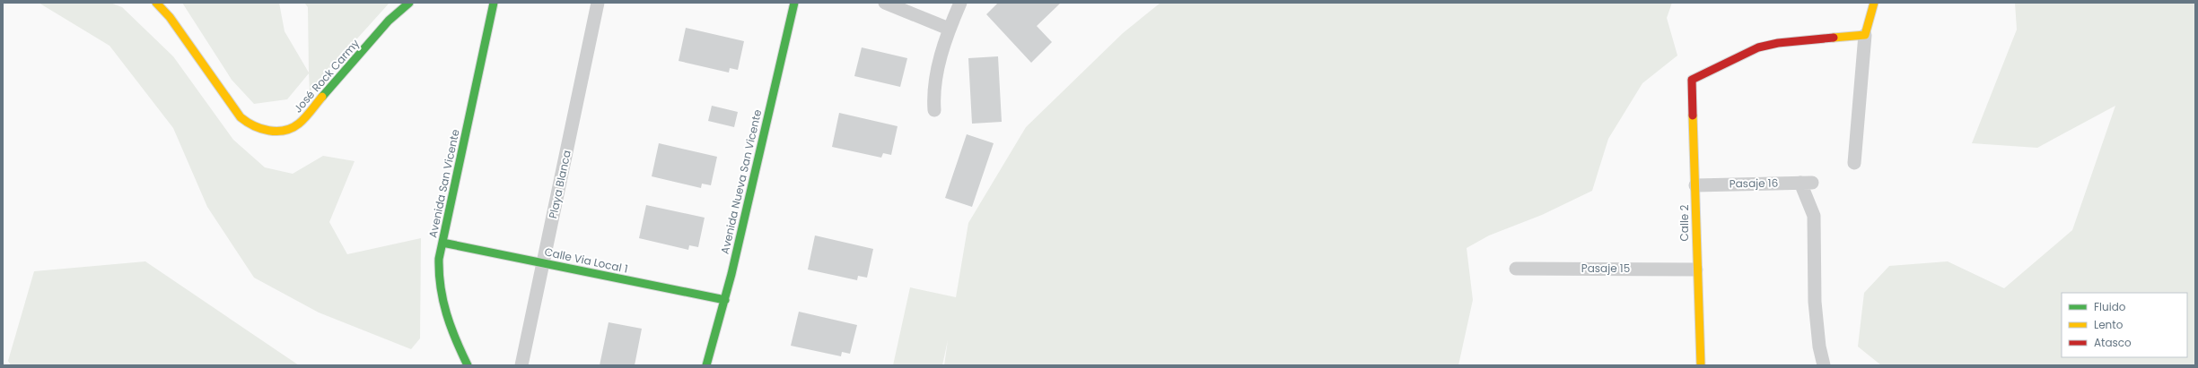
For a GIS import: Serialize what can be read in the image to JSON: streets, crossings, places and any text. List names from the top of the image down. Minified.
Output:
{"streets":{"street":["José Rock Carmy","Avenida Nueva San Vicente","Avenida San Vicente","Pasaje 16","Playa Blanca","Calle 2","Calle Via Local 1","Pasaje 15"]},"crossings":[["Avenida Nueva San Vicente","Calle Via Local 1"],["Avenida San Vicente","Calle Via Local 1"],["Pasaje 16","Calle 2"],["Playa Blanca","Calle Via Local 1"],["Calle 2","Pasaje 15"]],"legend":["Fluido","Lento","Atasco"]}
